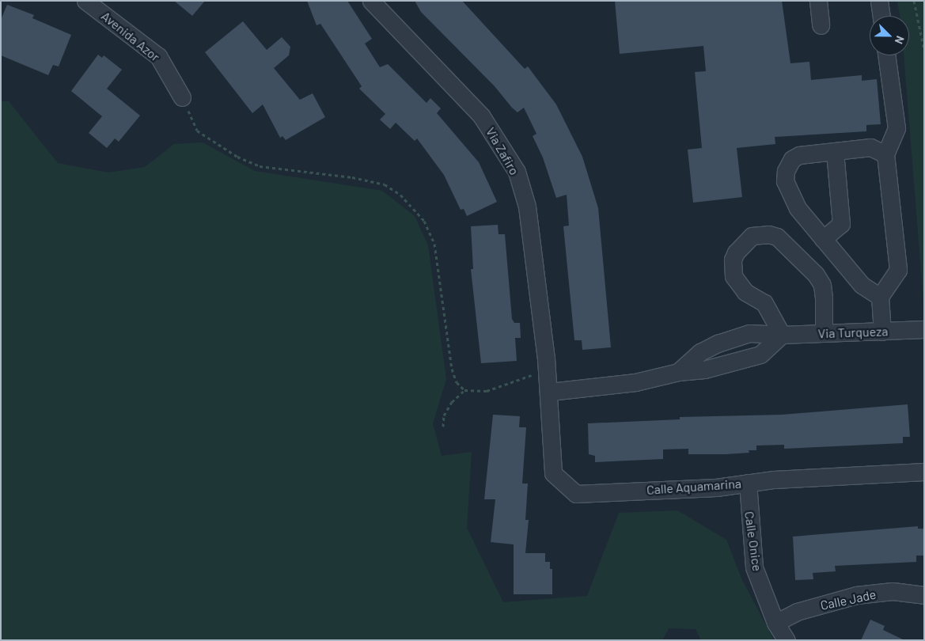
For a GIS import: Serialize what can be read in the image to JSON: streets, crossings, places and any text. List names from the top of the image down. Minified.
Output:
{"streets":{"street":["Avenida Azor","Via Zafiro","Via Turqueza","Calle Aquamarina","Calle Onice","Calle Jade"]},"crossings":[["Via Zafiro","Via Turqueza"],["Via Zafiro","Calle Aquamarina"],["Via Turqueza","Calle Aquamarina"],["Calle Aquamarina","Calle Onice"],["Calle Onice","Calle Jade"]],"north":"bottom right"}
